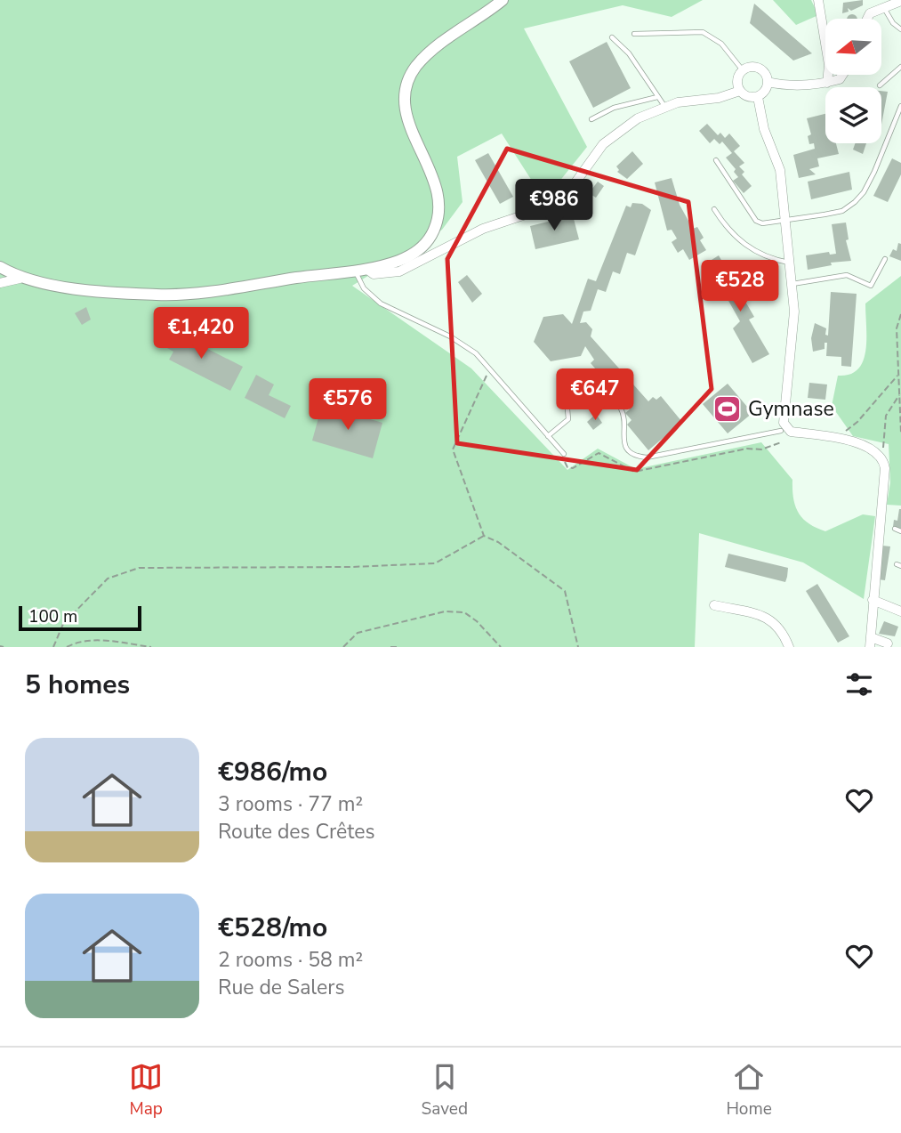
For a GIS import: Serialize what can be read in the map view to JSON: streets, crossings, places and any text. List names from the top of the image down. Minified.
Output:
{"places":{"sports":["Gymnase"]},"scale_bar":"100 m","north":"left","page":{"price":["€986","€528","€1,420","€647","€576"],"scale":"100 m","heading":"5 homes","list":[{"name":"€986/mo","note":"3 rooms · 77 m² · Route des Crêtes"},{"name":"€528/mo","note":"2 rooms · 58 m² · Rue de Salers"}],"tabs":["Map","Saved","Home"]}}
